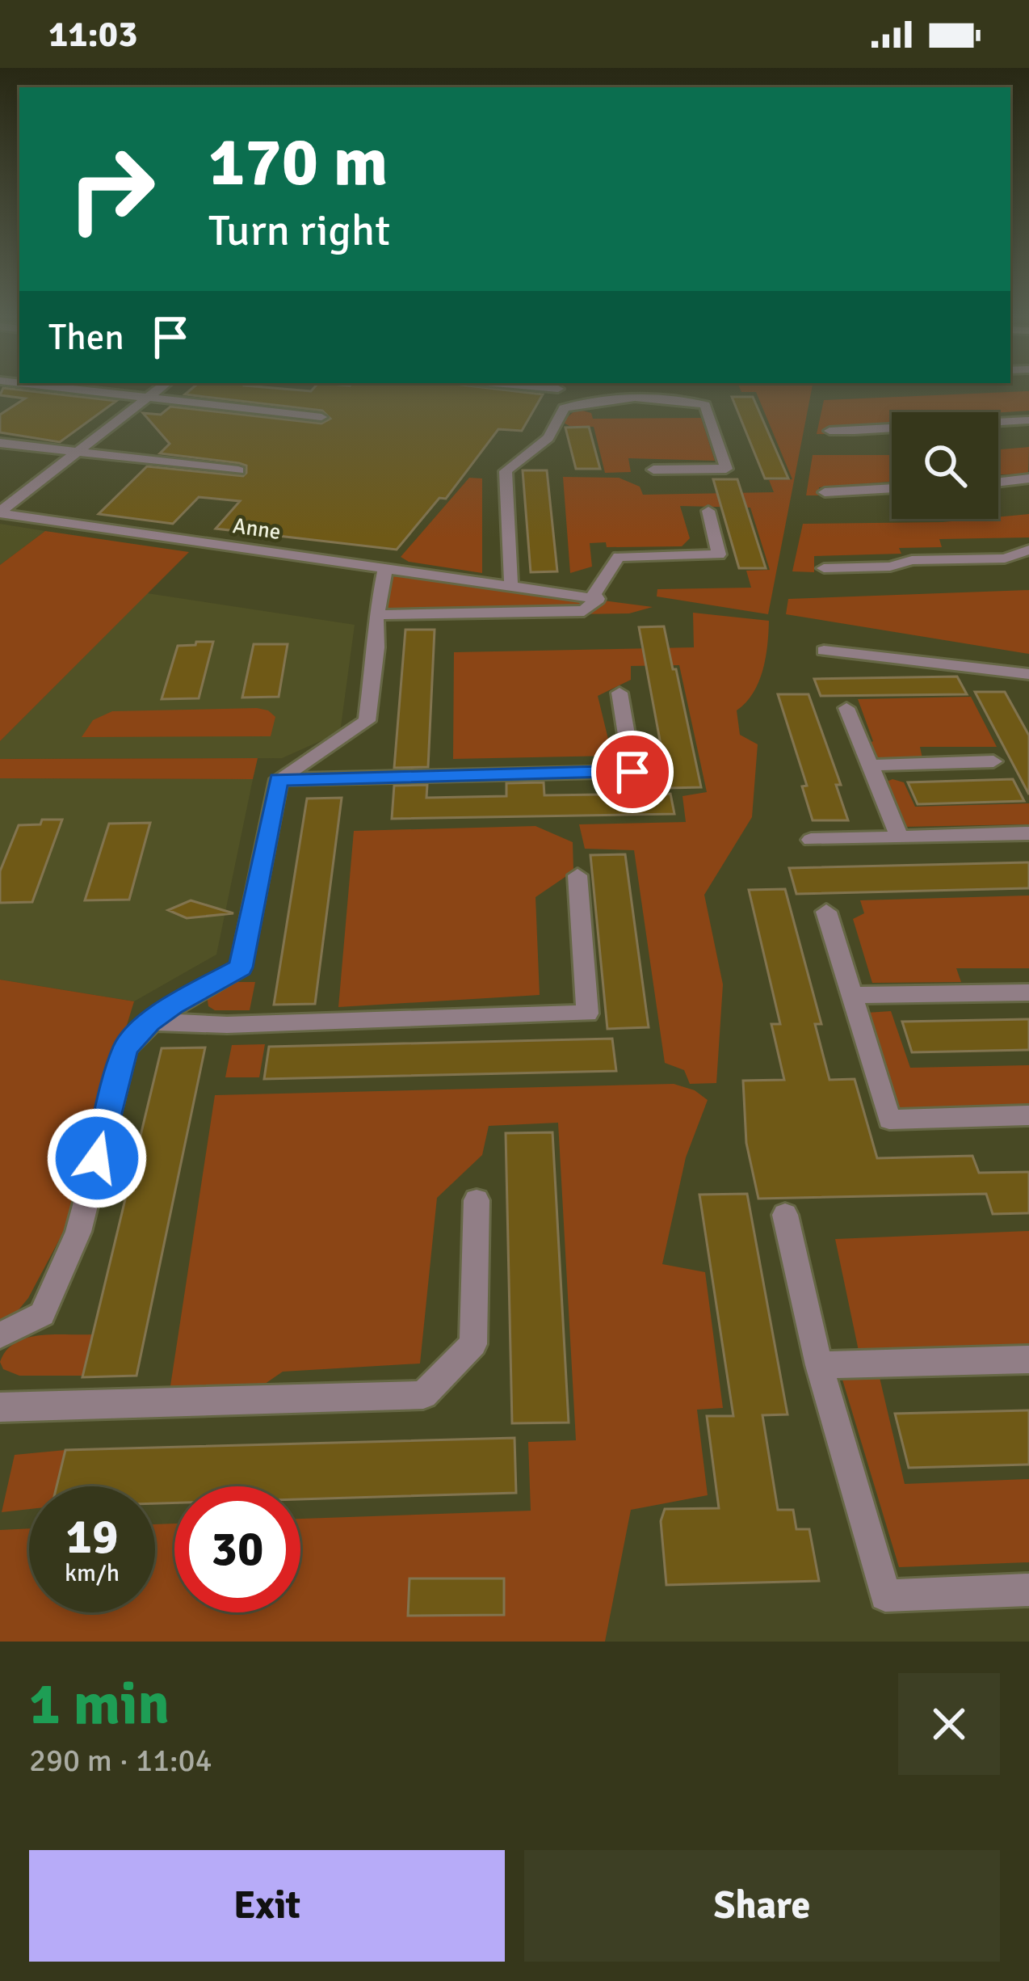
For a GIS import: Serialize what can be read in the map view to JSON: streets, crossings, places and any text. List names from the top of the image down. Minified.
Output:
{"streets":{"street":["Anne"]},"page":{"status":"11:03","turn":["170 m","Turn right"],"then":"Then","speed":"19 km/h","limit":"30","heading":["1 min","290 m · 11:04"],"buttons":["Exit","Share"]}}
